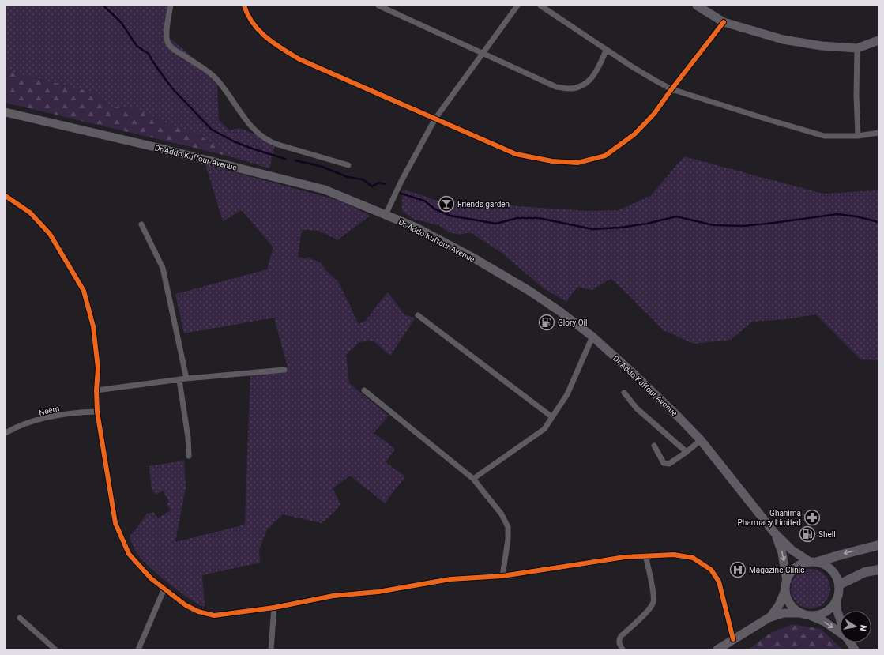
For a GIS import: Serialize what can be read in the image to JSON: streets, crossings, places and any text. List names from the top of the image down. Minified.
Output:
{"streets":{"main road":["Dr Addo Kuffour Avenue"],"street":["Neem"]},"places":{"bar":["Friends garden"],"fuel station":["Glory Oil","Shell"],"pharmacy":["Ghanima Pharmacy Limited"],"hospital":["Magazine Clinic"]},"north":"right"}
